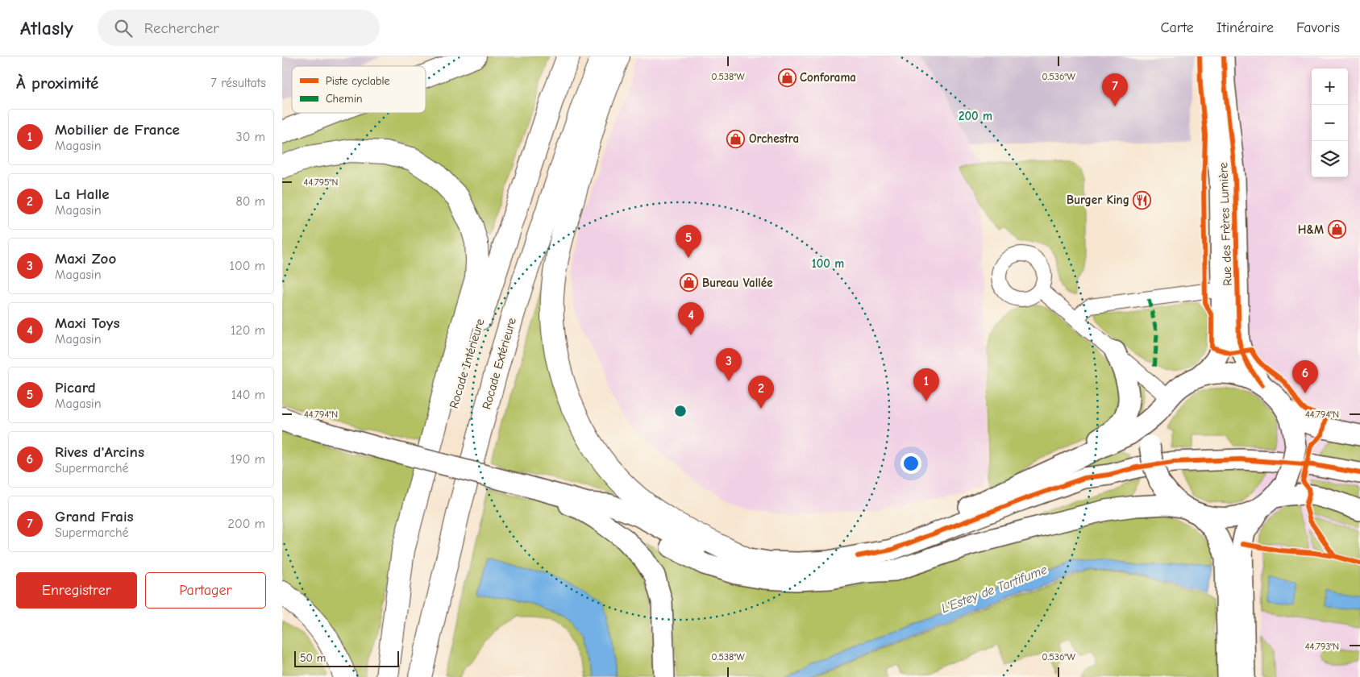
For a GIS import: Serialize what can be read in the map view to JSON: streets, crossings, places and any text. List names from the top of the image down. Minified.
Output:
{"streets":{"highway":["Rocade Intérieure","Rocade Extérieure"],"main road":["Rue des Frères Lumière"]},"water":["L'Estey de Tartifume"],"places":{"shop":["Conforama","Orchestra","H&M","Bureau Vallée"],"restaurant":["Burger King"]},"legend":["Piste cyclable","Chemin"],"scale_bar":"50 m","page":{"header":"Atlasly","search":"Rechercher","nav":["Carte","Itinéraire","Favoris"],"heading":["À proximité","7 résultats"],"map_buttons":["+","−"],"pins":["7","5","4","3","6","1","2"],"list":[{"mark":"1","name":"Mobilier de France","note":"Magasin","value":"30 m"},{"mark":"2","name":"La Halle","note":"Magasin","value":"80 m"},{"mark":"3","name":"Maxi Zoo","note":"Magasin","value":"100 m"},{"mark":"4","name":"Maxi Toys","note":"Magasin","value":"120 m"},{"mark":"5","name":"Picard","note":"Magasin","value":"140 m"},{"mark":"6","name":"Rives d'Arcins","note":"Supermarché","value":"190 m"},{"mark":"7","name":"Grand Frais","note":"Supermarché","value":"200 m"}],"buttons":["Enregistrer","Partager"],"scale":"50 m"},"coordinates":["0.538°W","0.536°W","44.795°N","44.794°N","44.793°N"],"rings":["200 m","100 m"]}
